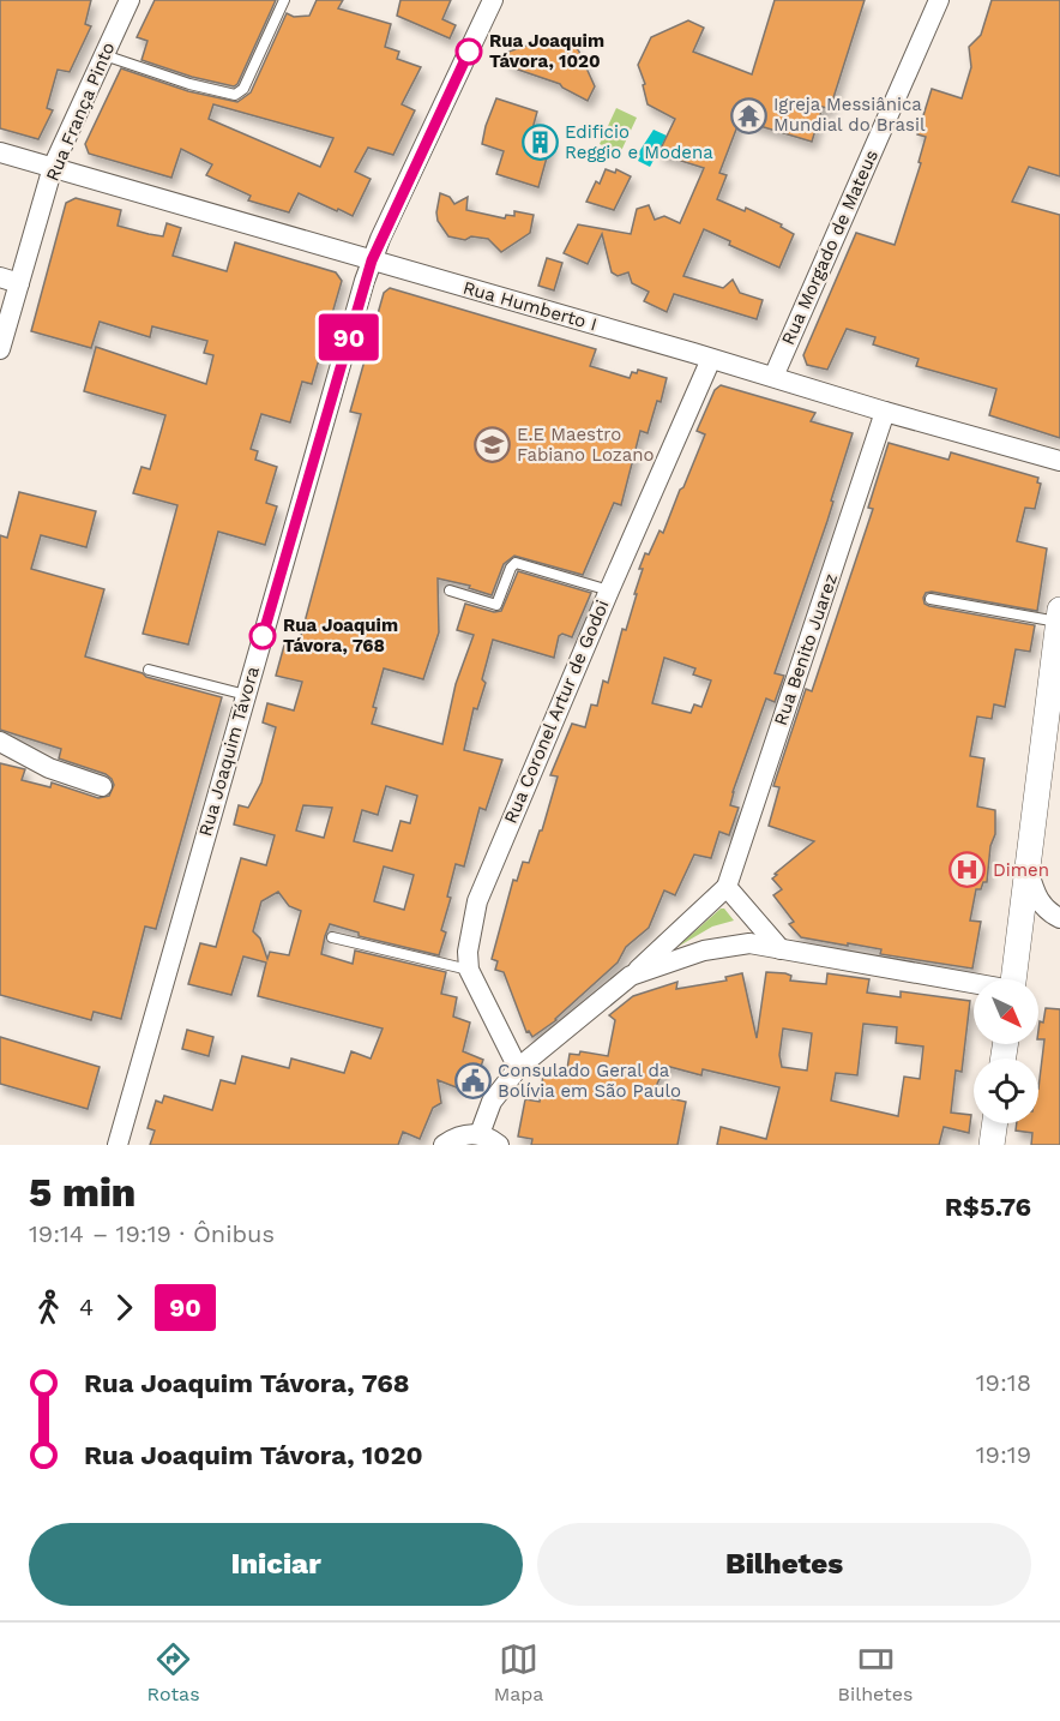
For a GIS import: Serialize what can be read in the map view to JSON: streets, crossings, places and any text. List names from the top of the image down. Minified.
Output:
{"streets":{"street":["Rua França Pinto","Rua Morgado de Mateus","Rua Humberto I","Rua Benito Juarez","Rua Coronel Artur de Godoi","Rua Joaquim Távora"]},"crossings":[["Rua França Pinto","Rua Humberto I"],["Rua Morgado de Mateus","Rua Humberto I"],["Rua Humberto I","Rua Benito Juarez"],["Rua Humberto I","Rua Coronel Artur de Godoi"],["Rua Humberto I","Rua Joaquim Távora"]],"places":{"other":["Rua Joaquim Távora, 1020","Rua Joaquim Távora, 768"],"temple":["Igreja Messiânica Mundial do Brasil"],"building":["Edificio Reggio e Modena"],"school or university":["E.E Maestro Fabiano Lozano"],"hospital":["Dimen"],"public building":["Consulado Geral da Bolívia em São Paulo"]},"lines":["bus line 90"],"north":"bottom right","page":{"on_map":"90","heading":["5 min","19:14 – 19:19 · Ônibus","R$5.76"],"legs":["4","90"],"list":[{"name":"Rua Joaquim Távora, 768","value":"19:18"},{"name":"Rua Joaquim Távora, 1020","value":"19:19"}],"buttons":["Iniciar","Bilhetes"],"tabs":["Rotas","Mapa","Bilhetes"]}}
